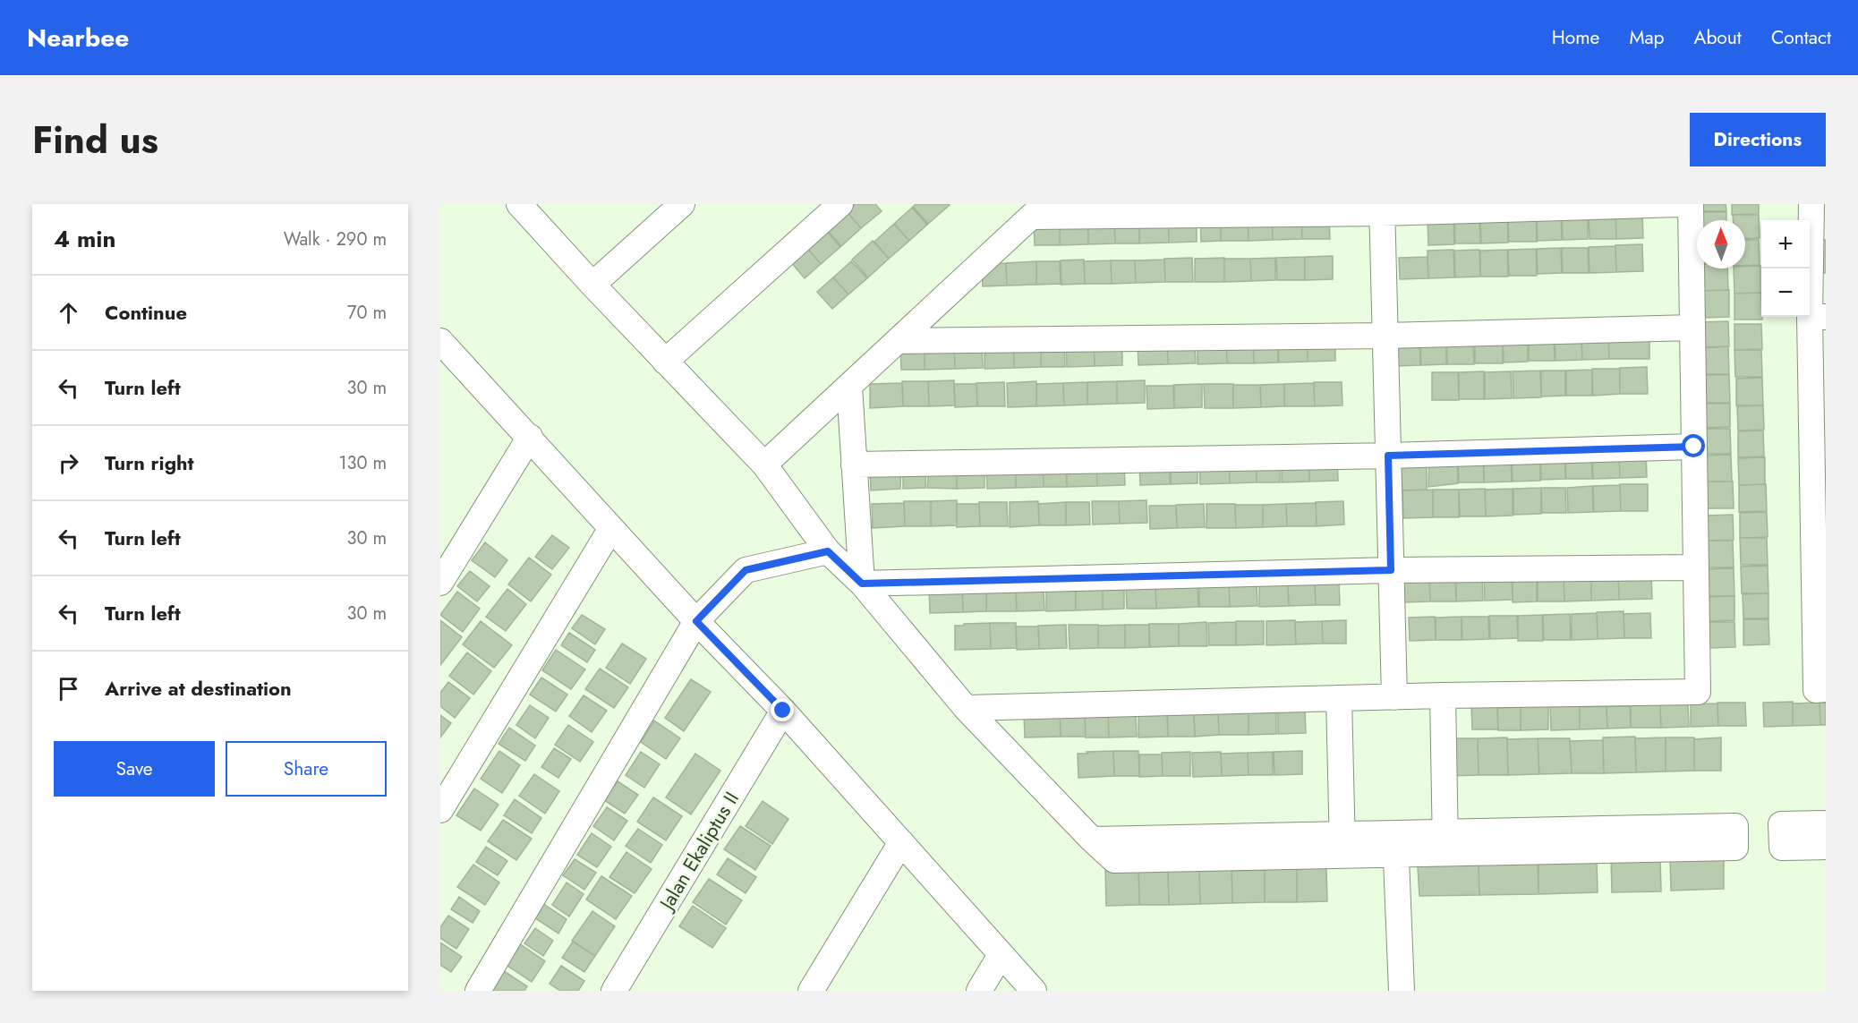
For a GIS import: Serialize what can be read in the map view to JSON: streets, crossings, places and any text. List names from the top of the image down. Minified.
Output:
{"streets":{"street":["Jalan Ekaliptus II"]},"north":"top","page":{"header":"Nearbee","nav":["Home","Map","About","Contact"],"title":"Find us","buttons":["Directions",["Save","Share"]],"heading":["4 min","Walk · 290 m"],"map_buttons":["+","−"],"list":[["Continue","70 m"],["Turn left","30 m"],["Turn right","130 m"],["Turn left","30 m"],["Turn left","30 m"],"Arrive at destination"]}}
